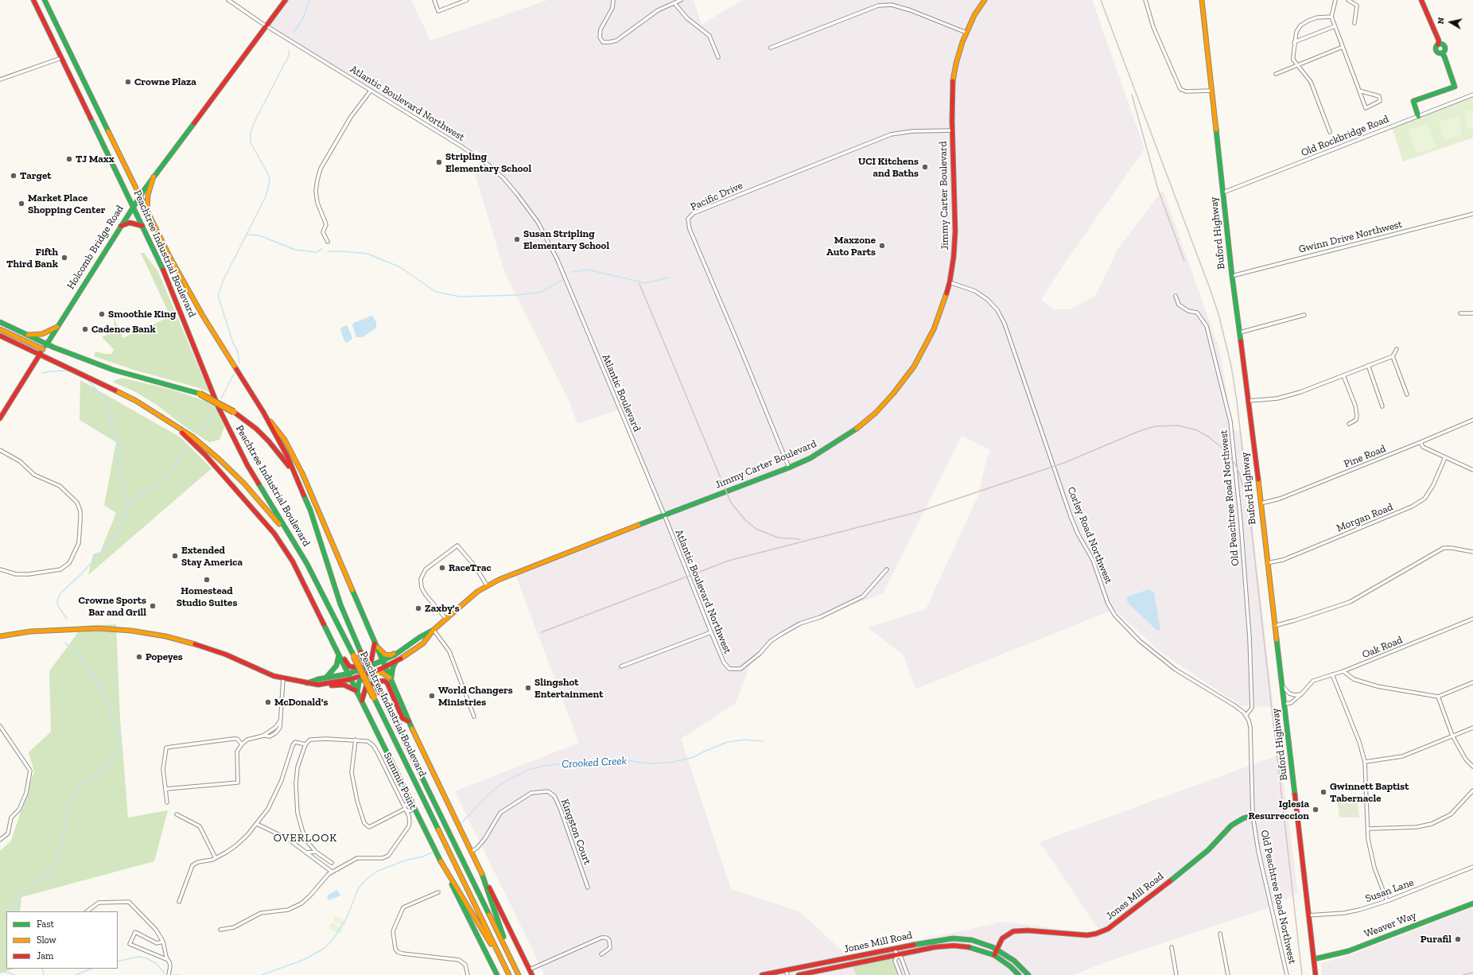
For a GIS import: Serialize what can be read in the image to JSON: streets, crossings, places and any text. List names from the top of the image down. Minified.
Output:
{"streets":{"main road":["Jimmy Carter Boulevard","Buford Highway","Holcomb Bridge Road","Peachtree Industrial Boulevard","Jones Mill Road","Weaver Way"],"street":["Atlantic Boulevard Northwest","Old Rockbridge Road","Pacific Drive","Gwinn Drive Northwest","Atlantic Boulevard","Pine Road","Old Peachtree Road Northwest","Morgan Road","Corley Road Northwest","Oak Road","Summit Point","Kingston Court","Susan Lane"]},"crossings":[["Atlantic Boulevard Northwest","Jimmy Carter Boulevard"],["Atlantic Boulevard Northwest","Holcomb Bridge Road"],["Atlantic Boulevard Northwest","Atlantic Boulevard"],["Old Rockbridge Road","Buford Highway"],["Jimmy Carter Boulevard","Pacific Drive"],["Jimmy Carter Boulevard","Peachtree Industrial Boulevard"],["Jimmy Carter Boulevard","Atlantic Boulevard"],["Jimmy Carter Boulevard","Corley Road Northwest"],["Buford Highway","Gwinn Drive Northwest"],["Buford Highway","Pine Road"],["Buford Highway","Morgan Road"],["Buford Highway","Oak Road"],["Buford Highway","Susan Lane"],["Buford Highway","Weaver Way"],["Holcomb Bridge Road","Peachtree Industrial Boulevard"],["Peachtree Industrial Boulevard","Kingston Court"],["Old Peachtree Road Northwest","Corley Road Northwest"],["Old Peachtree Road Northwest","Jones Mill Road"]],"districts":["OVERLOOK"],"water":["Crooked Creek"],"places":["Crowne Plaza","TJ Maxx","Stripling Elementary School","UCI Kitchens and Baths","Target","Market Place Shopping Center","Susan Stripling Elementary School","Maxzone Auto Parts","Fifth Third Bank","Smoothie King","Cadence Bank","Extended Stay America","RaceTrac","Homestead Studio Suites","Crowne Sports Bar and Grill","Zaxby's","Popeyes","Slingshot Entertainment","World Changers Ministries","McDonald's","Gwinnett Baptist Tabernacle","Iglesia Resurreccion","Purafil"],"legend":["Fast","Slow","Jam"],"north":"left"}
